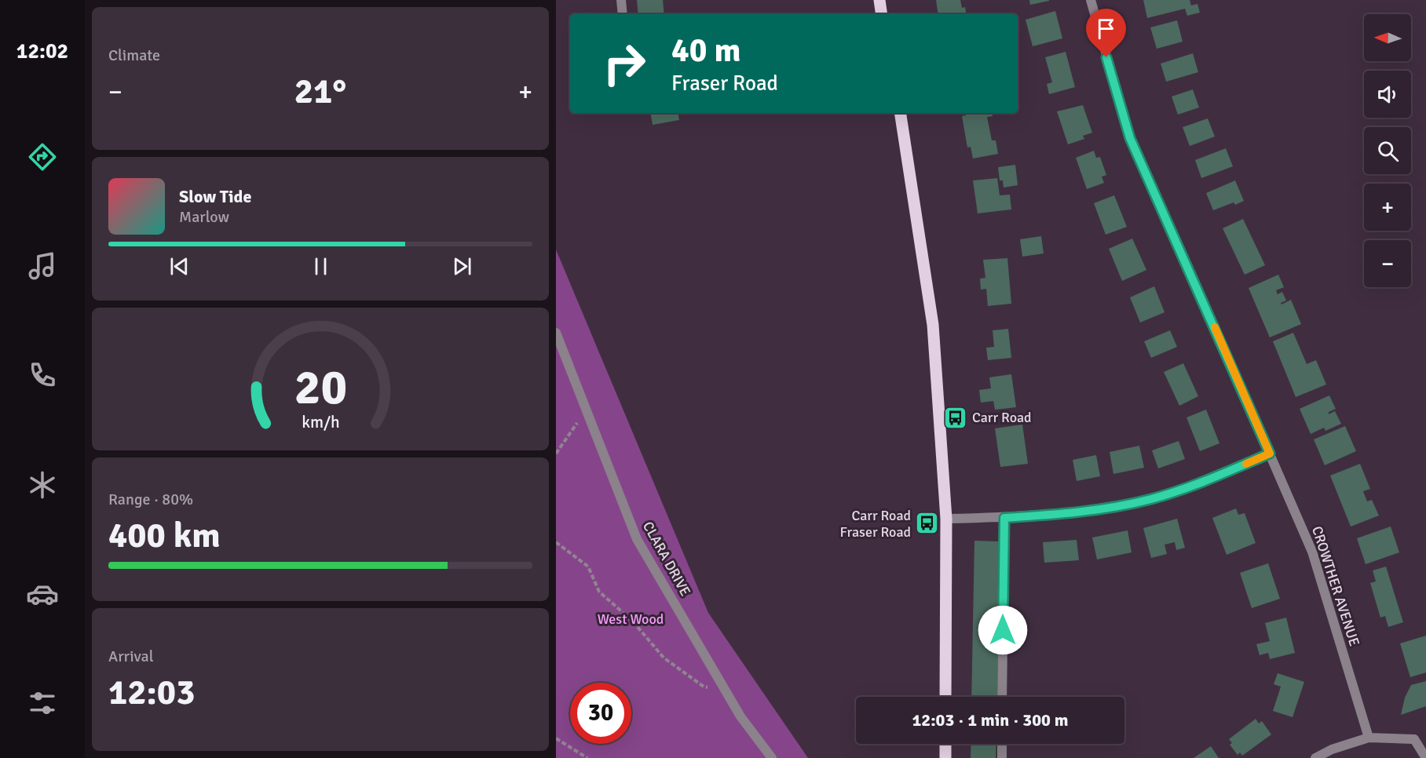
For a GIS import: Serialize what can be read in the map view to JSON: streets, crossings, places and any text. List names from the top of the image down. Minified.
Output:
{"streets":{"street":["CLARA DRIVE","CROWTHER AVENUE"]},"parks":["West Wood"],"places":{"bus stop":["Carr Road","Carr Road Fraser Road"]},"north":"left","page":{"tabs":"12:02","tile":["Climate",["Range · 80%","400 km"],["Arrival","12:03"]],"map_buttons":["+","−"],"turn":["40 m","Fraser Road"],"heat":["−","21°","+"],"song":["Slow Tide","Marlow"],"limit":"30","trip":"12:03 · 1 min · 300 m","gauge":["20","km/h"]}}
